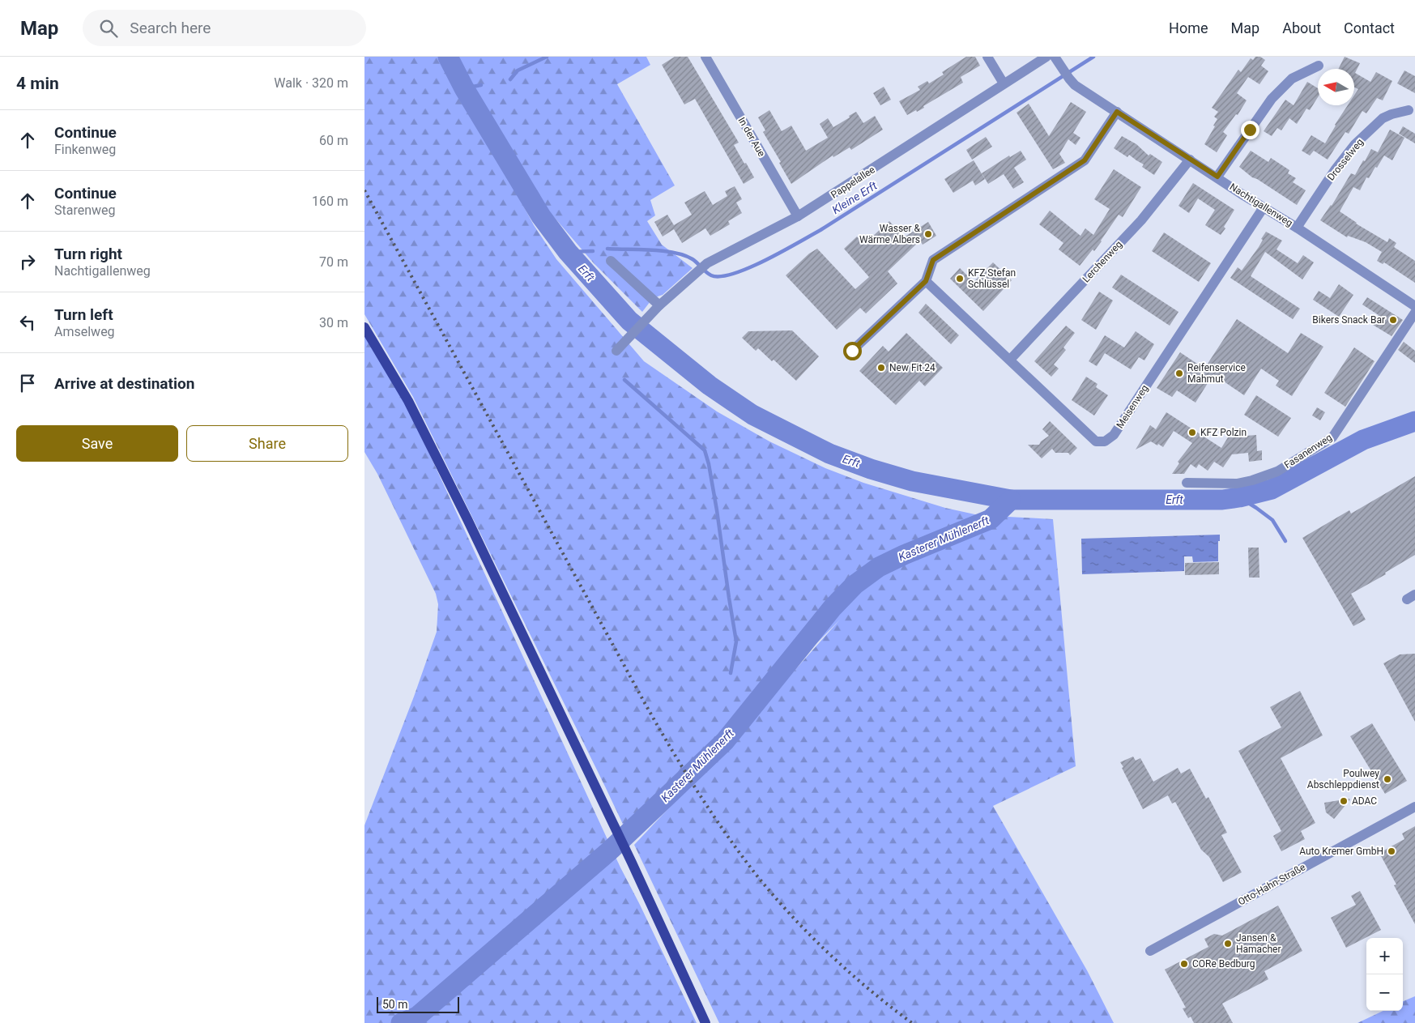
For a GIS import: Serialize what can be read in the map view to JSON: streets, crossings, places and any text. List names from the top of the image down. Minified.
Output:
{"streets":{"street":["In der Aue","Drosselweg","Pappelallee","Nachtigallenweg","Lerchenweg","Meisenweg","Fasanenweg","Otto-Hahn-Straße"]},"crossings":[["In der Aue","Pappelallee"],["Drosselweg","Nachtigallenweg"],["Nachtigallenweg","Lerchenweg"],["Nachtigallenweg","Meisenweg"],["Lerchenweg","Meisenweg"]],"water":["Kleine Erft","Erft","Kasterer Mühlenerft"],"places":["Wasser & Wärme Albers","KFZ Stefan Schlüssel","Bikers Snack Bar","New Fit 24","Reifenservice Mahmut","KFZ Polzin","Poulwey Abschleppdienst","ADAC","Auto Kremer GmbH","Jansen & Hamacher","CORe Bedburg"],"scale_bar":"50 m","north":"left","page":{"header":"Map","search":"Search here","nav":["Home","Map","About","Contact"],"heading":["4 min","Walk · 320 m"],"list":[["Continue","Finkenweg","60 m"],["Continue","Starenweg","160 m"],["Turn right","Nachtigallenweg","70 m"],["Turn left","Amselweg","30 m"],"Arrive at destination"],"buttons":["Save","Share"],"map_buttons":["+","−"],"scale":"50 m"}}
